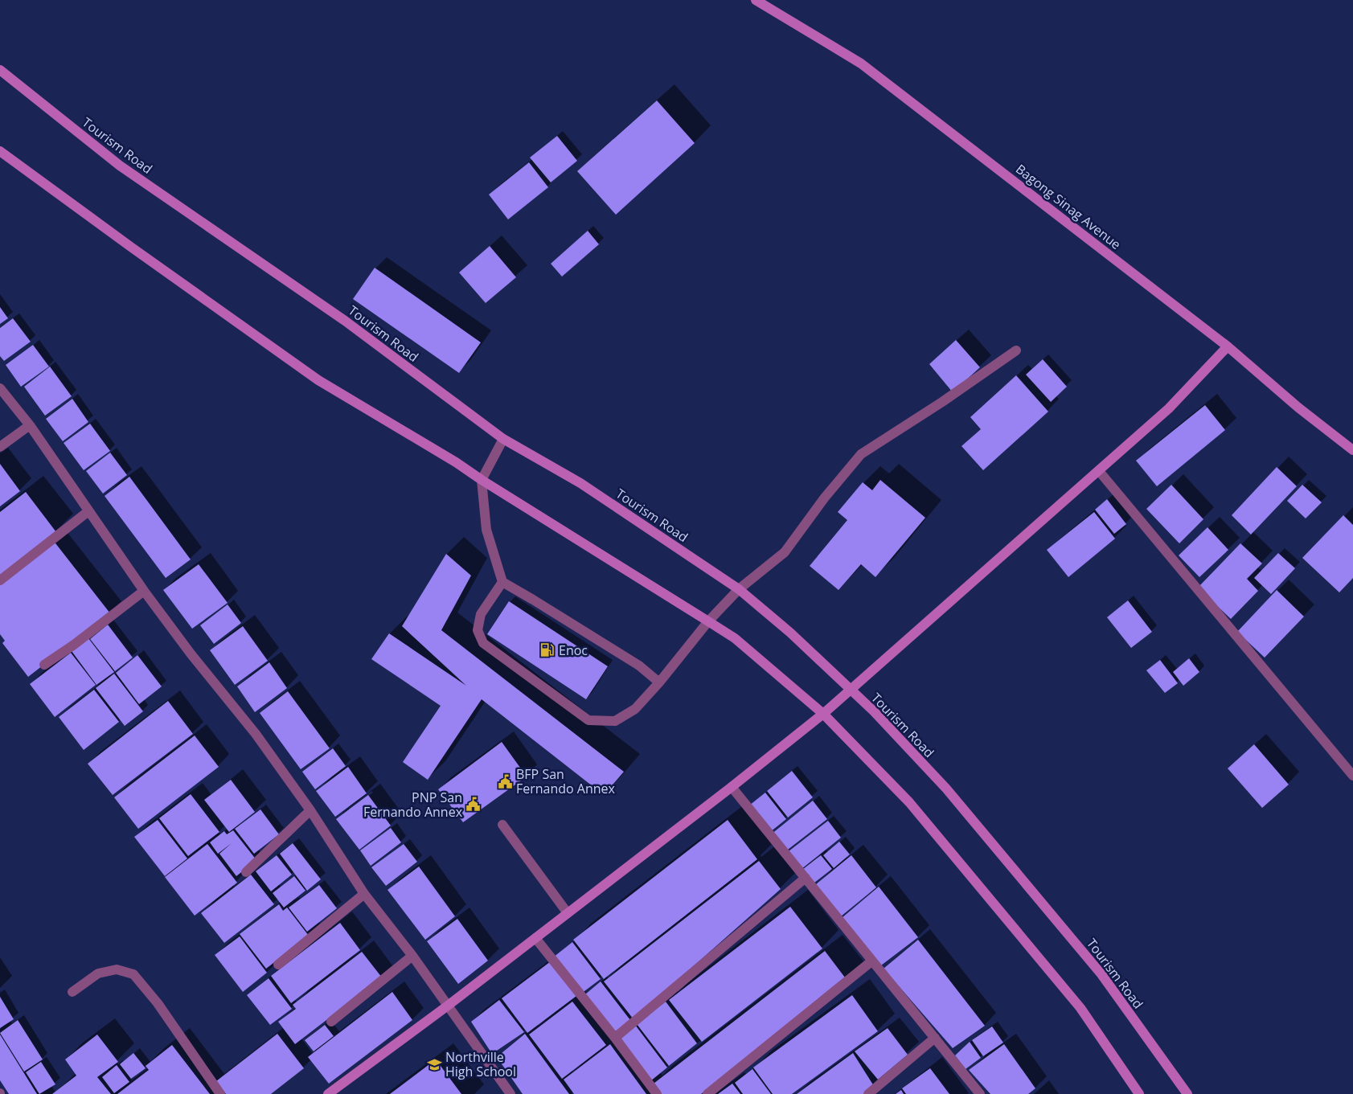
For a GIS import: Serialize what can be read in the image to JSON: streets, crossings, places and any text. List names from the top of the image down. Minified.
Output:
{"streets":{"main road":["Tourism Road","Bagong Sinag Avenue"]},"places":{"fuel station":["Enoc"],"public building":["BFP San Fernando Annex","PNP San Fernando Annex"],"school or university":["Northville High School"]}}
